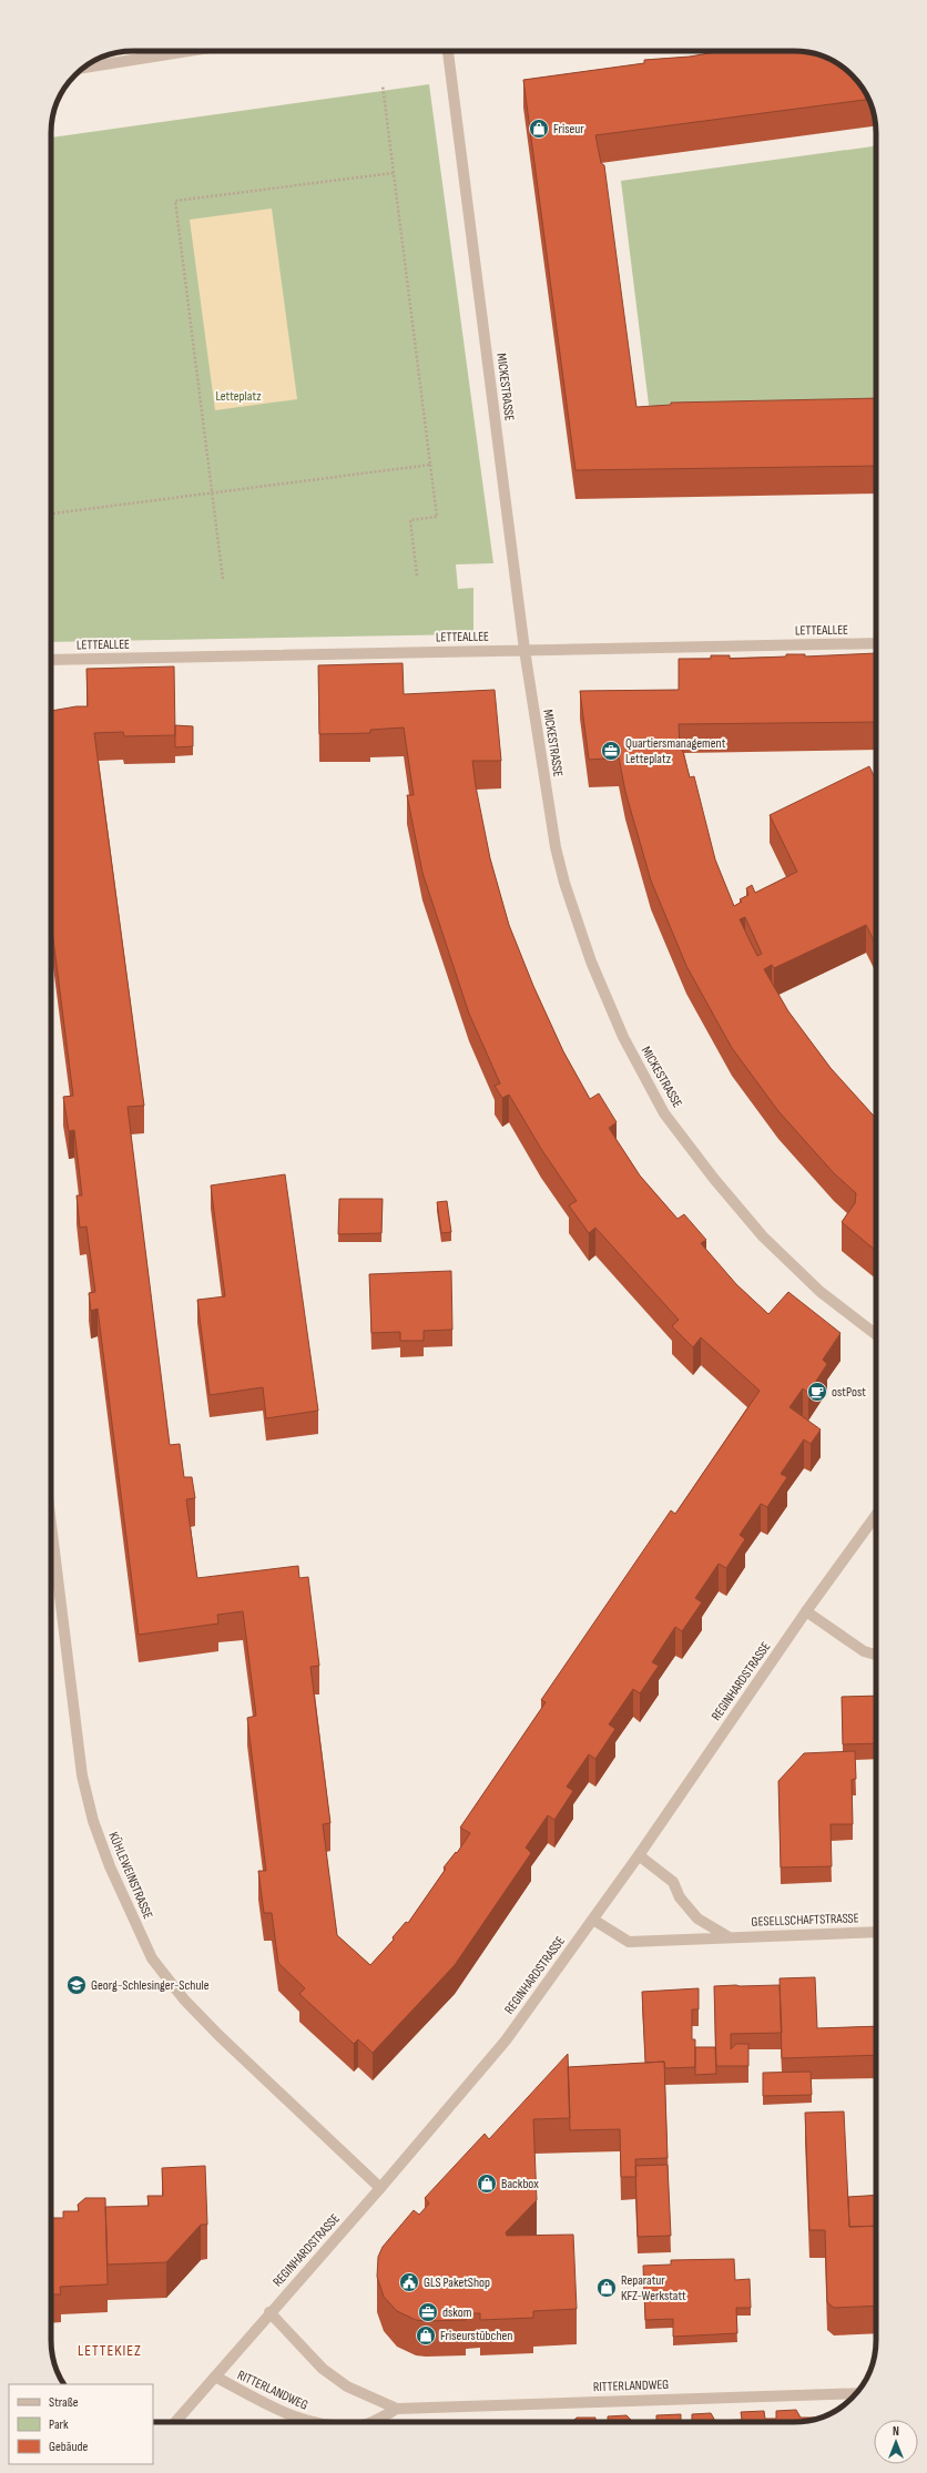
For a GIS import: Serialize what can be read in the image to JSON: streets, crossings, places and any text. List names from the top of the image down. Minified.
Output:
{"streets":{"street":["MICKESTRASSE","LETTEALLEE","REGINHARDSTRASSE","KÜHLEWEINSTRASSE","GESELLSCHAFTSTRASSE","RITTERLANDWEG"]},"crossings":[["MICKESTRASSE","LETTEALLEE"],["REGINHARDSTRASSE","KÜHLEWEINSTRASSE"],["REGINHARDSTRASSE","GESELLSCHAFTSTRASSE"],["REGINHARDSTRASSE","RITTERLANDWEG"]],"districts":["LETTEKIEZ"],"parks":["Letteplatz"],"places":{"shop":["Friseur","Backbox","Reparatur KFZ-Werkstatt","Friseurstübchen"],"office":["Quartiersmanagement Letteplatz","dskom"],"cafe":["ostPost"],"school or university":["Georg-Schlesinger-Schule"],"public building":["GLS PaketShop"]},"legend":["Straße","Park","Gebäude"],"north":"top"}
